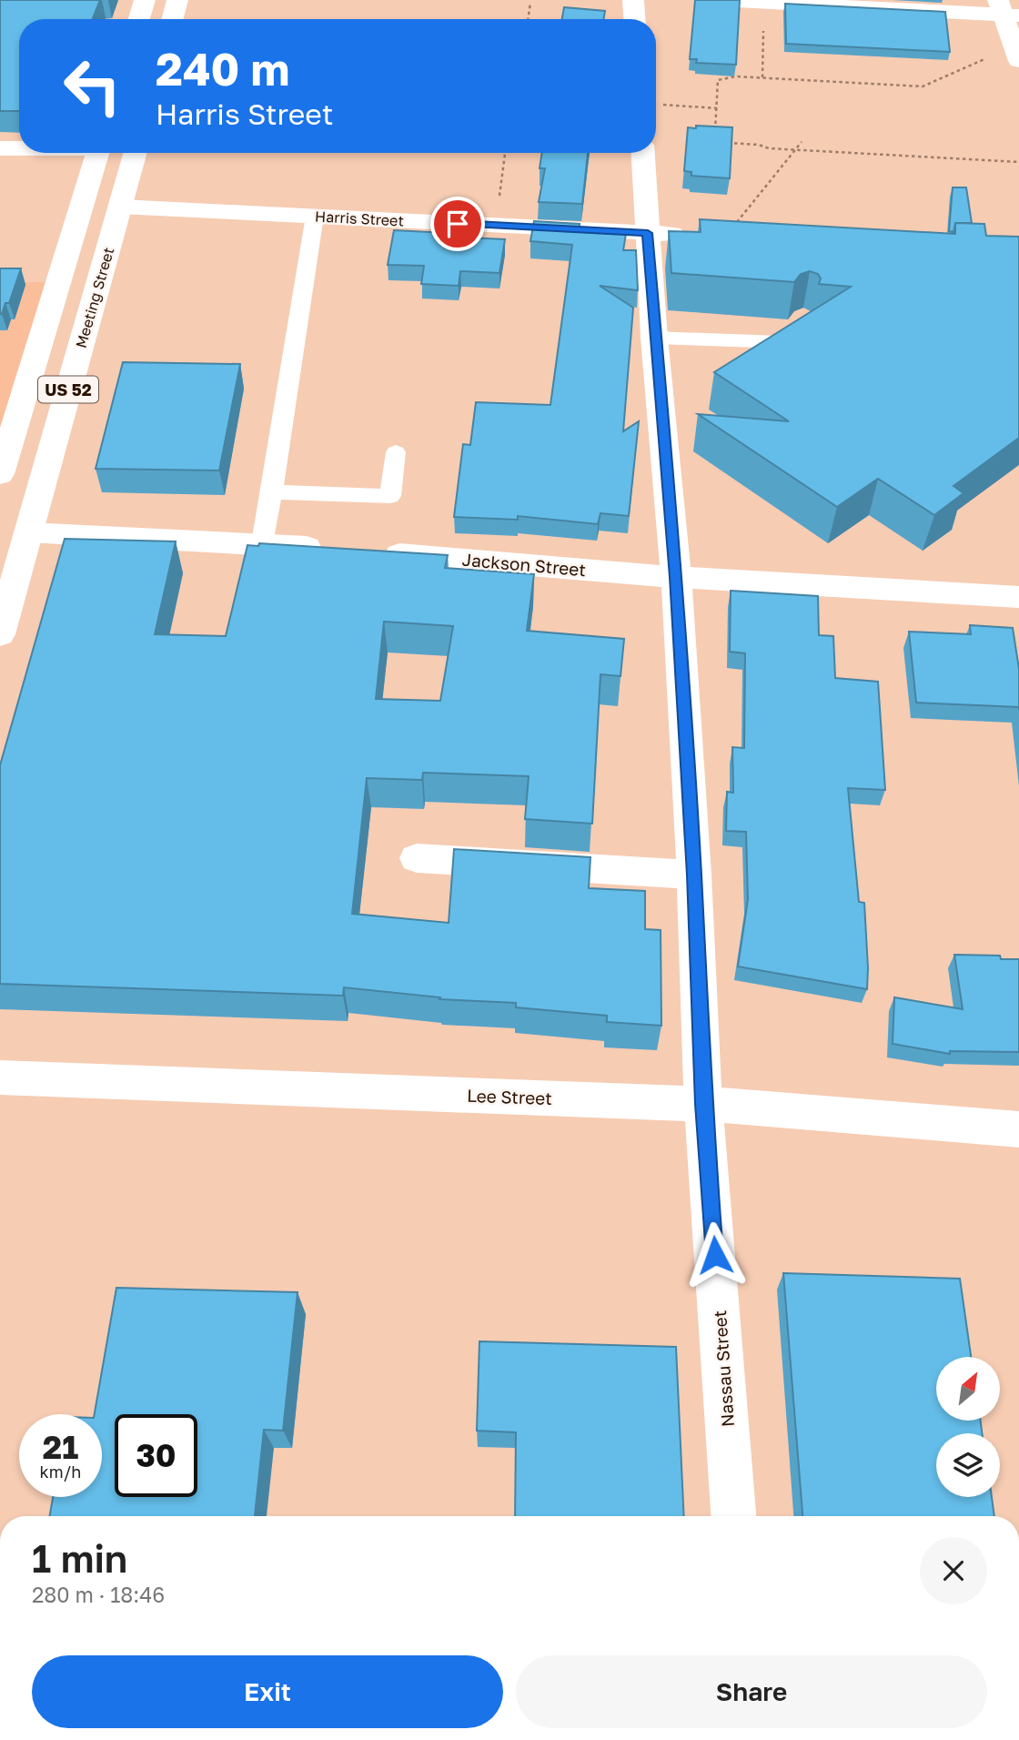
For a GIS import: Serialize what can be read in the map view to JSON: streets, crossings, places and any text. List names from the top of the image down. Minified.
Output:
{"streets":{"street":["Harris Street","Meeting Street","US 52","Jackson Street","Lee Street","Nassau Street"]},"crossings":[["Harris Street","Meeting Street"],["Harris Street","Nassau Street"],["Jackson Street","Nassau Street"],["Lee Street","Nassau Street"]],"north":"top right","page":{"turn":["240 m","Harris Street"],"speed":"21 km/h","limit":"30","heading":["1 min","280 m · 18:46"],"buttons":["Exit","Share"]}}
